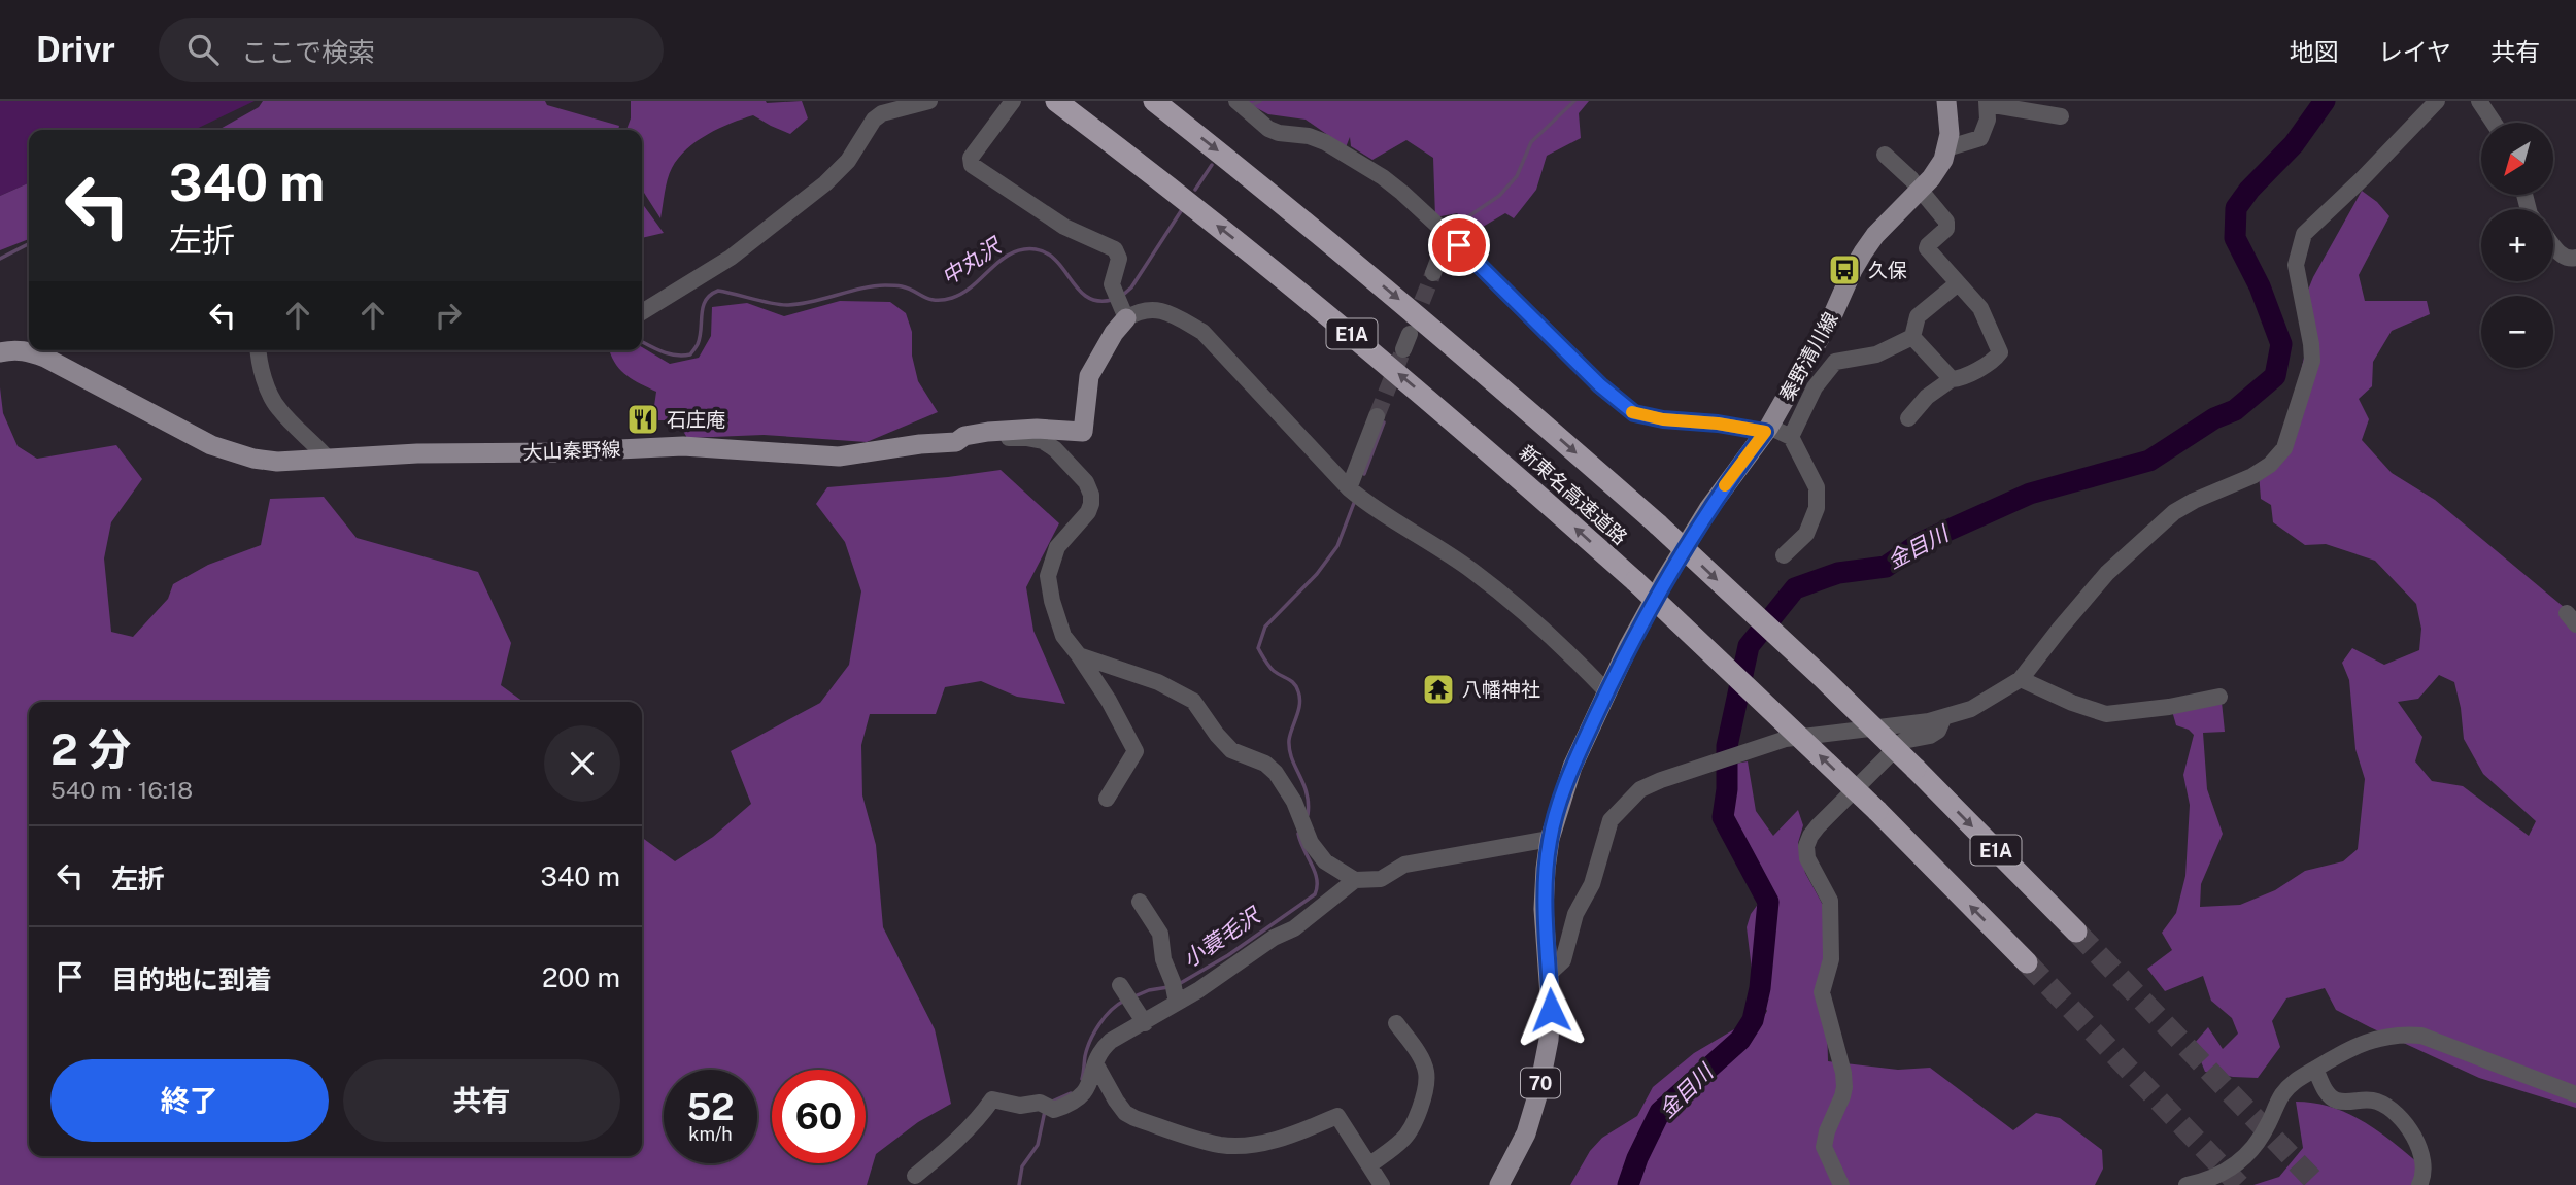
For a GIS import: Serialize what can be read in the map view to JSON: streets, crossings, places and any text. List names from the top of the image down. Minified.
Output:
{"streets":{"highway":["E1A","新東名高速道路"],"main road":["秦野清川線","大山秦野線","70"]},"water":["中丸沢","金目川","小蓑毛沢"],"places":{"bus stop":["久保"],"restaurant":["石庄庵"],"temple":["八幡神社"]},"north":"bottom left","page":{"header":"Drivr","search":"ここで検索","nav":["地図","レイヤ","共有"],"map_buttons":["+","−"],"turn":["340 m","左折"],"heading":["2 分","540 m · 16:18"],"list":[{"name":"左折","value":"340 m"},{"name":"目的地に到着","value":"200 m"}],"buttons":["終了","共有"],"speed":"52 km/h","limit":"60"}}
